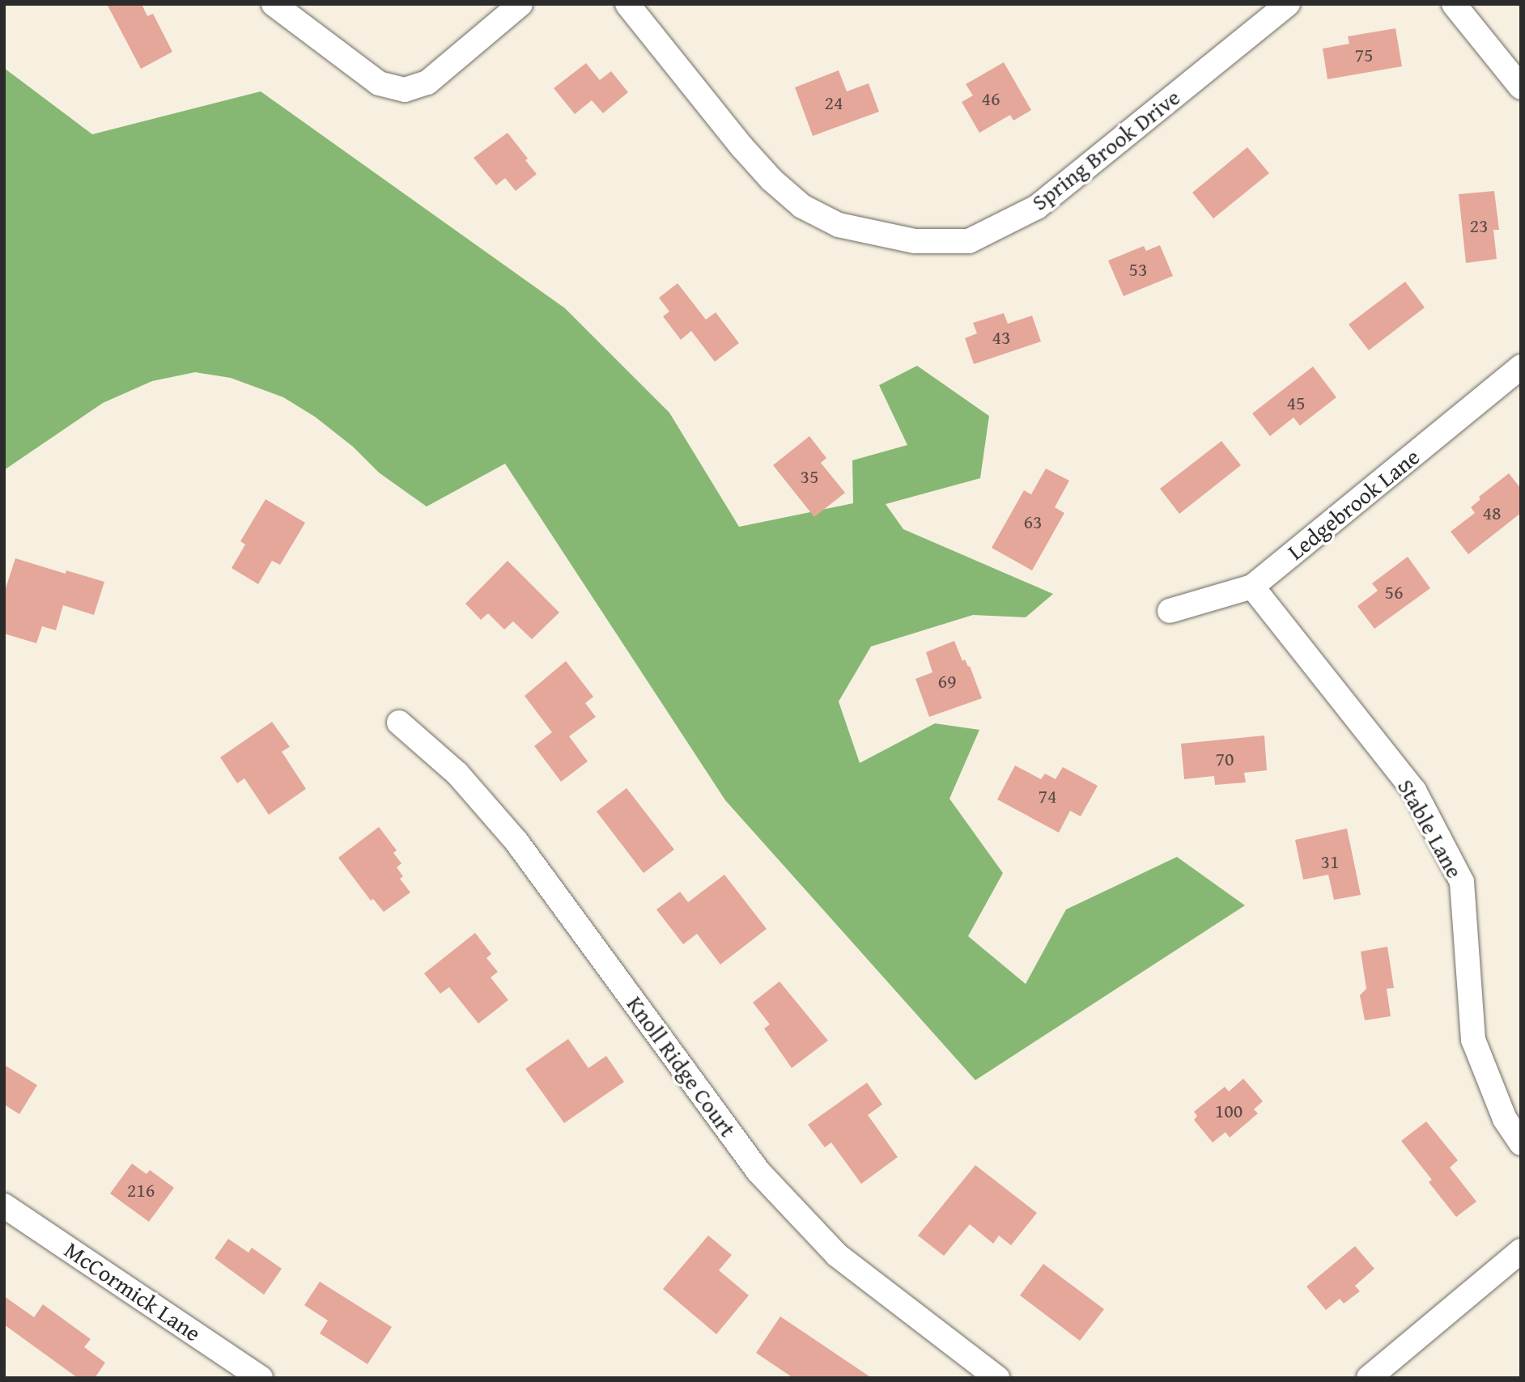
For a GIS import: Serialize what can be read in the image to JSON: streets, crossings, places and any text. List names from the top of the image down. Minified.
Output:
{"streets":{"street":["Spring Brook Drive","Ledgebrook Lane","Stable Lane","Knoll Ridge Court","McCormick Lane"]},"crossings":[["Ledgebrook Lane","Stable Lane"]],"house_numbers":["75","46","24","23","53","43","45","35","48","63","56","69","70","74","31","100","216"]}
